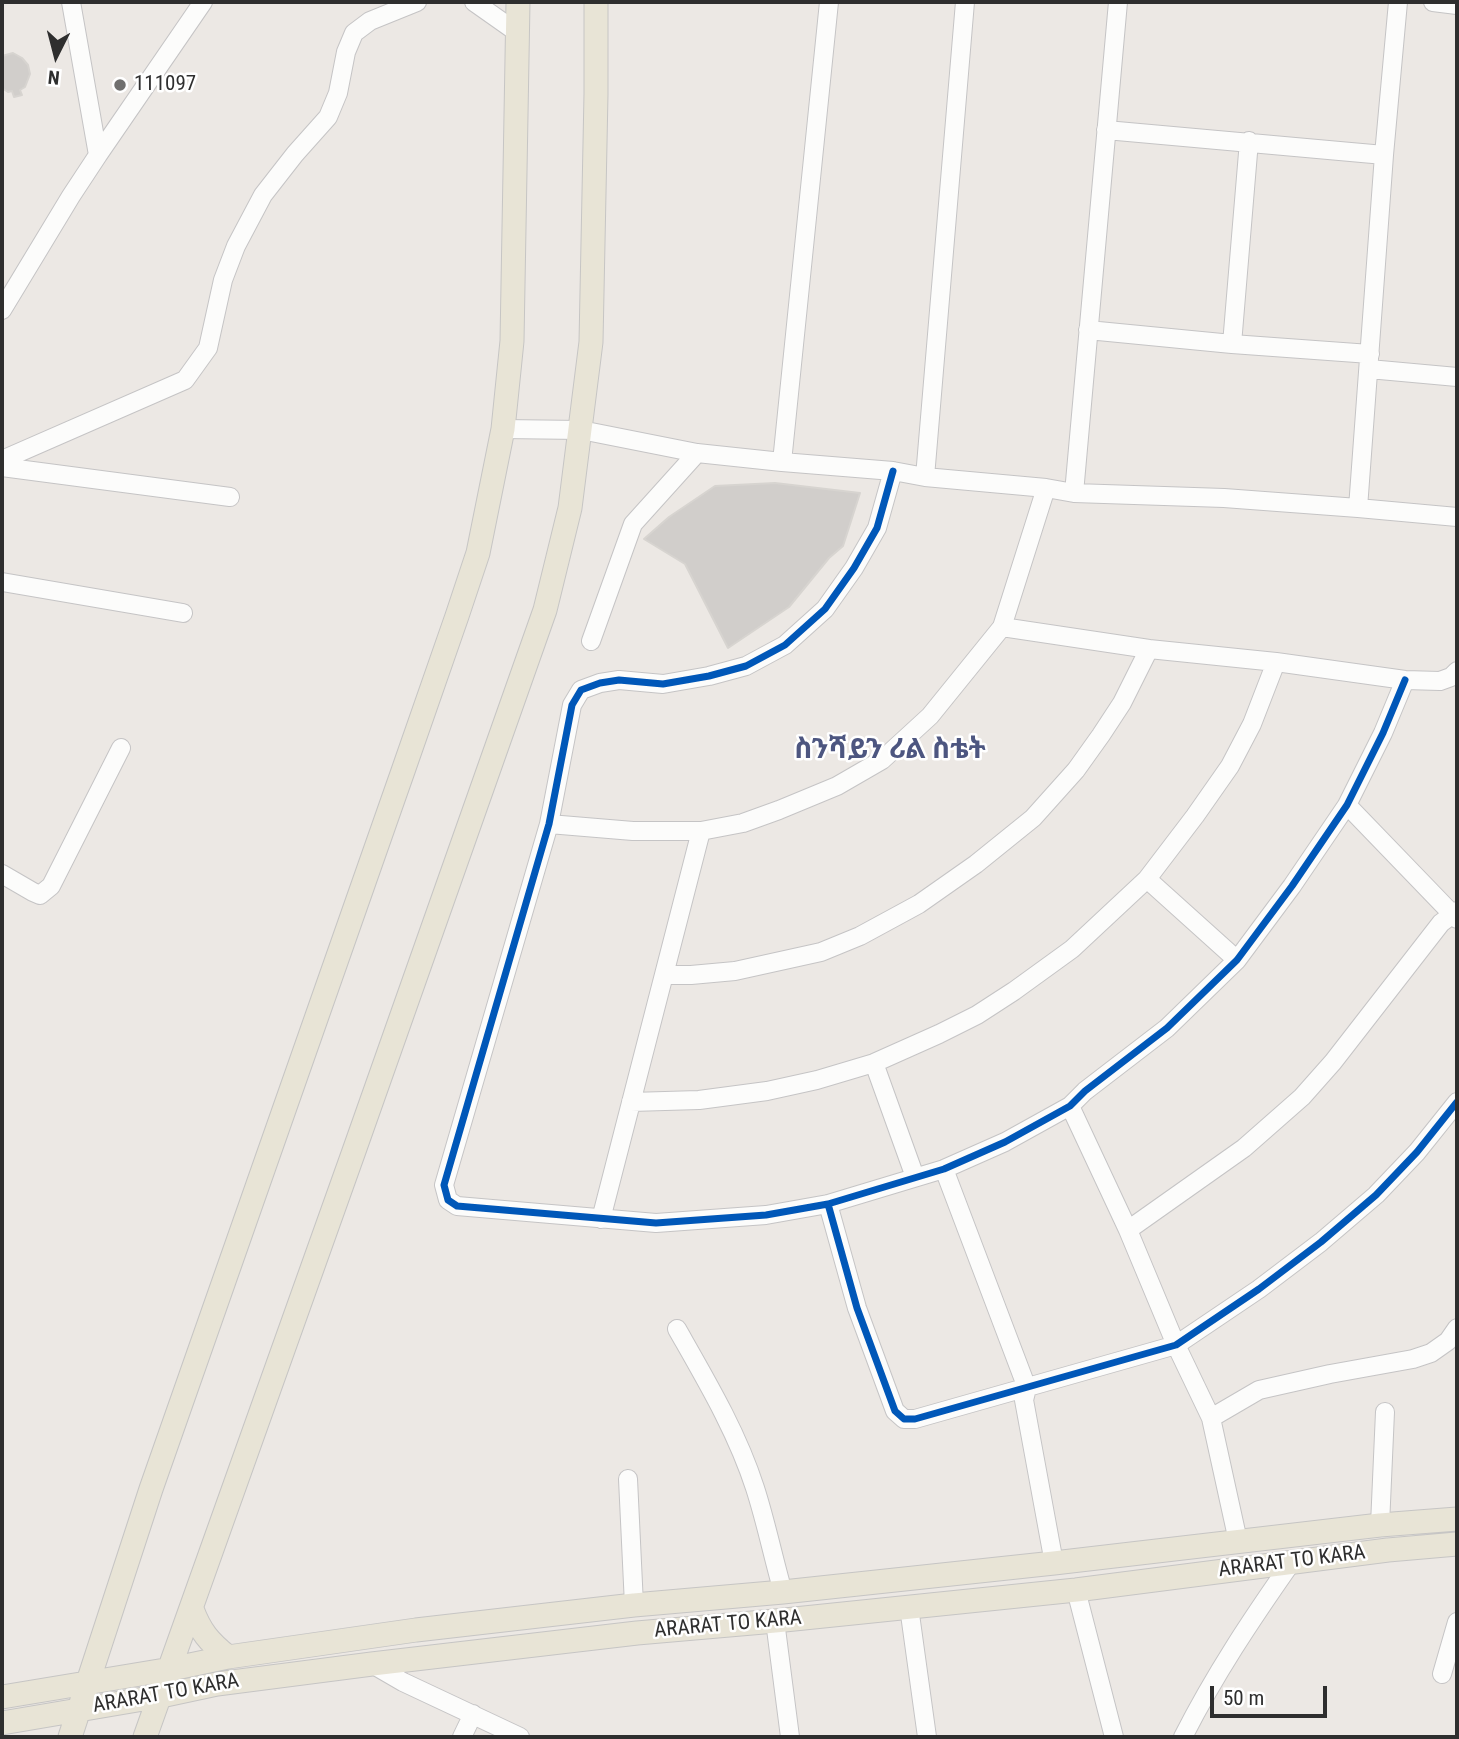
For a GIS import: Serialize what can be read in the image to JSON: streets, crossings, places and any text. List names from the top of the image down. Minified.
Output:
{"streets":{"main road":["ARARAT TO KARA"]},"districts":["ስንሻይን ሪል ስቴት"],"places":["111097"],"scale_bar":"50 m","north":"bottom"}
